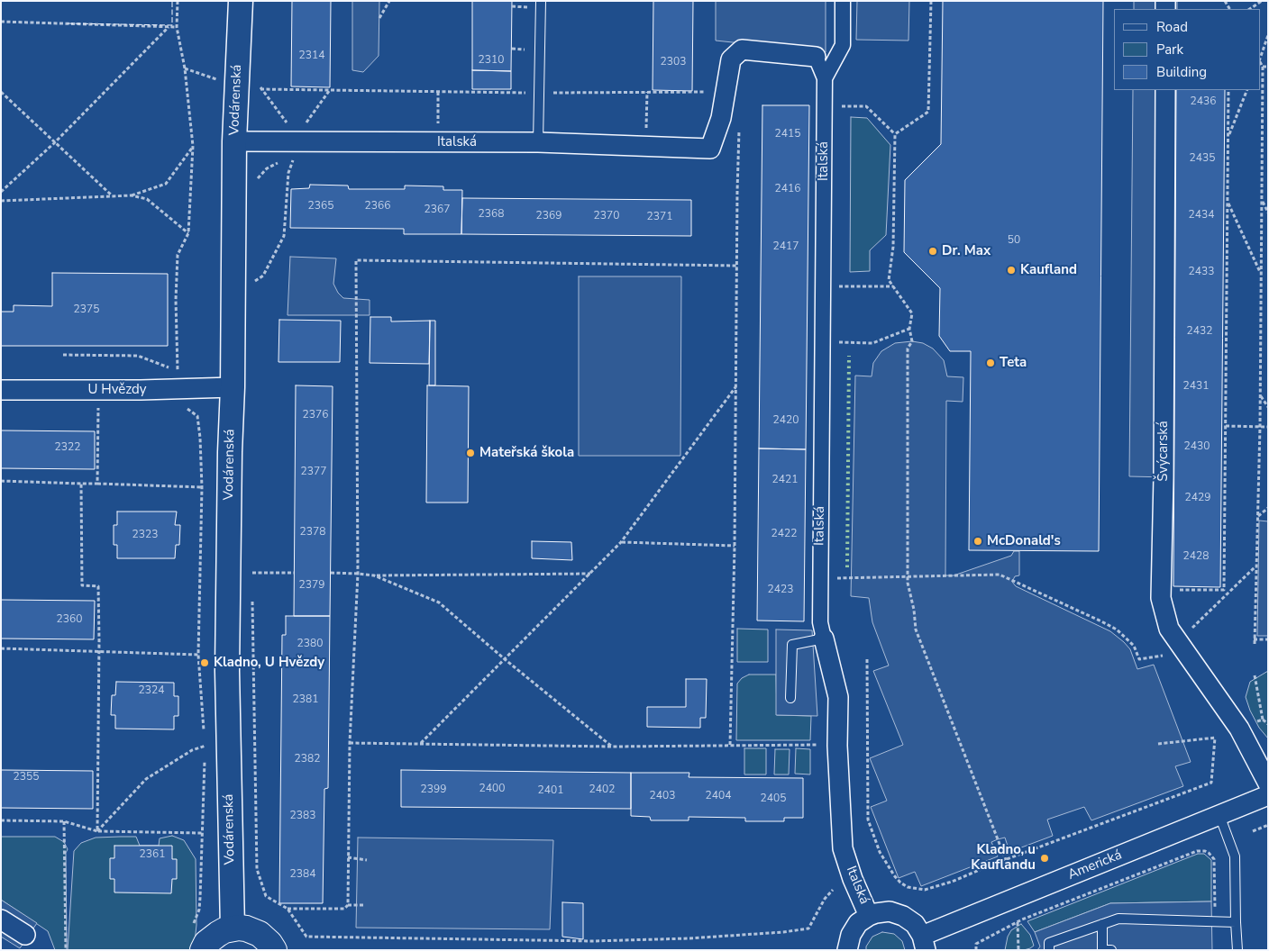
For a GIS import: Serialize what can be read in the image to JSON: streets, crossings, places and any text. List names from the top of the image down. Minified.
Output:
{"streets":{"street":["Vodárenská","Italská","U Hvězdy","Švýcarská","Americká"]},"crossings":[["Vodárenská","Italská"],["Vodárenská","U Hvězdy"]],"places":["Dr. Max","Kaufland","Teta","Mateřská škola","McDonald's","Kladno, U Hvězdy","Kladno, u Kauflandu"],"house_numbers":["2314","2310","2303","2436","2415","2435","2416","2365","2366","2367","2368","2434","2369","2370","2371","50","2417","2433","2375","2432","2431","2376","2420","2430","2322","2377","2421","2429","2378","2422","2323","2428","2379","2423","2360","2380","2324","2381","2382","2355","2400","2399","2402","2401","2403","2404","2405","2383","2361","2384"],"legend":["Road","Park","Building"]}
